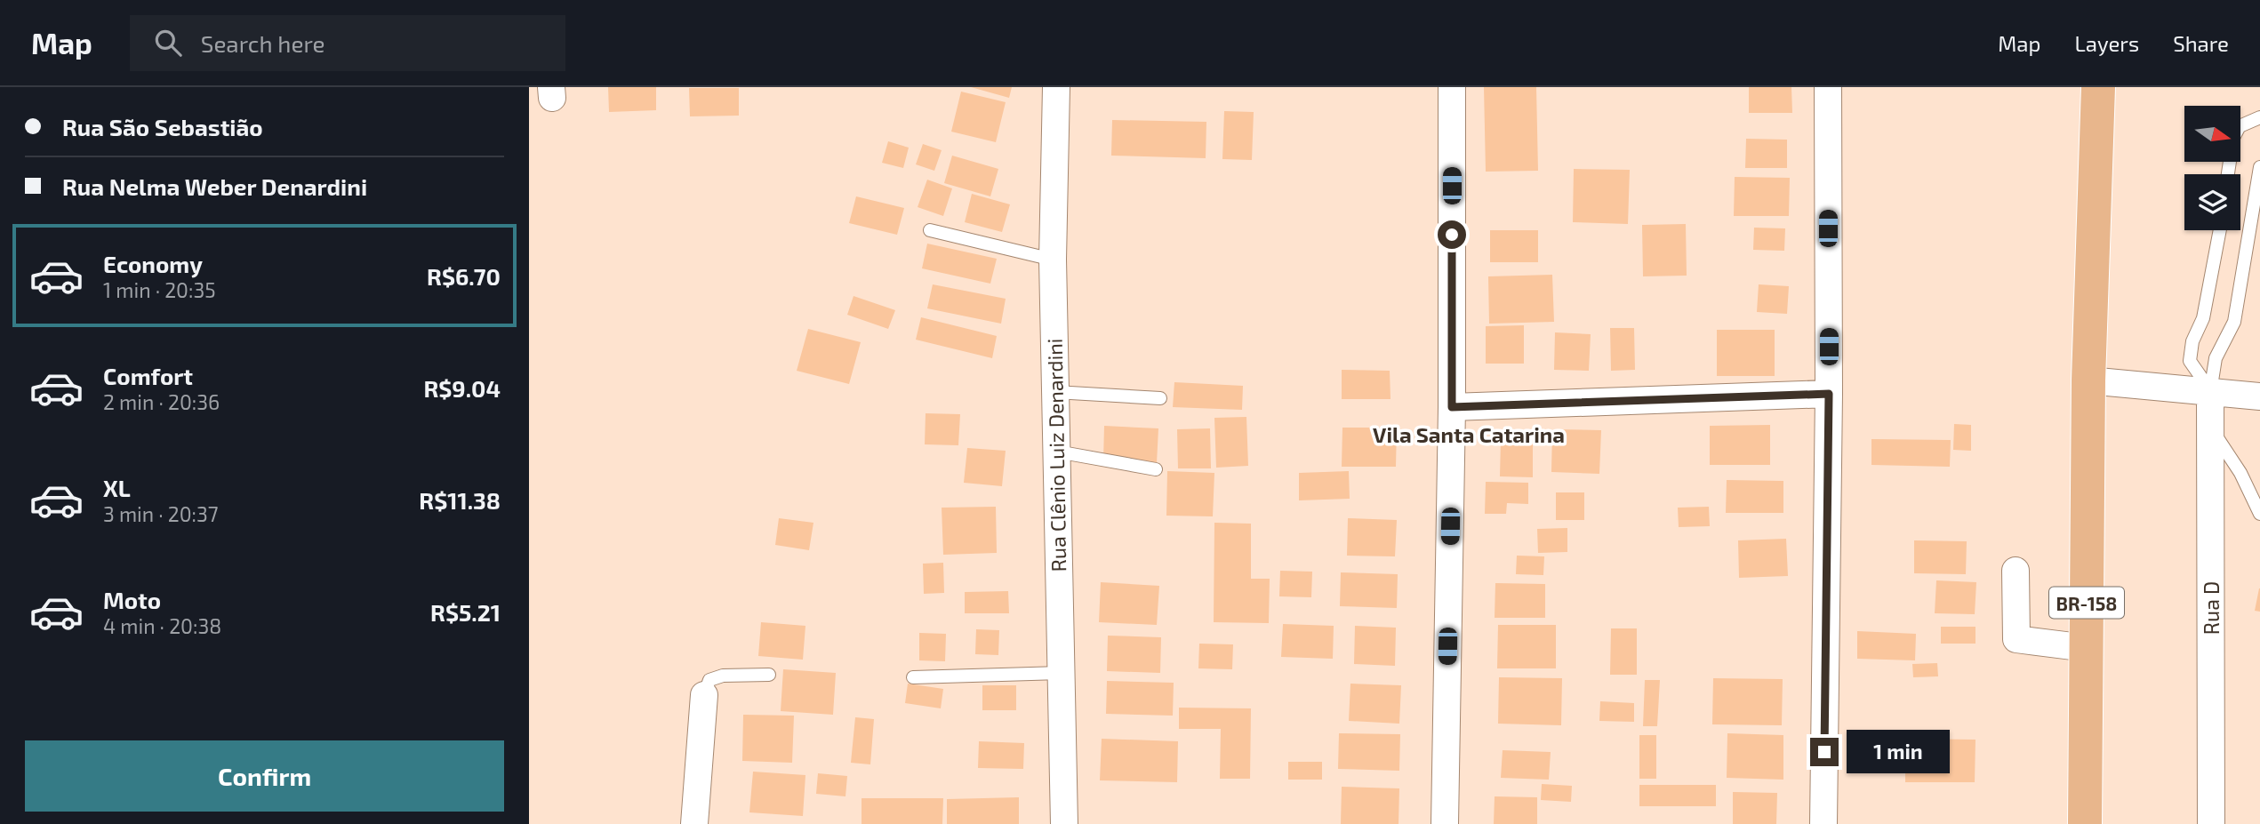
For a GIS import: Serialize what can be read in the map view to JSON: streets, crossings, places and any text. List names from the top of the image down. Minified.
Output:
{"streets":{"highway":["BR-158"],"street":["Rua Clênio Luiz Denardini","Rua D"]},"districts":["Vila Santa Catarina"],"north":"right","page":{"header":"Map","search":"Search here","nav":["Map","Layers","Share"],"banner":["Rua São Sebastião","Rua Nelma Weber Denardini"],"list":[{"name":"Economy","note":"1 min · 20:35","value":"R$6.70"},{"name":"Comfort","note":"2 min · 20:36","value":"R$9.04"},{"name":"XL","note":"3 min · 20:37","value":"R$11.38"},{"name":"Moto","note":"4 min · 20:38","value":"R$5.21"}],"buttons":"Confirm","bubble":"1 min"}}
